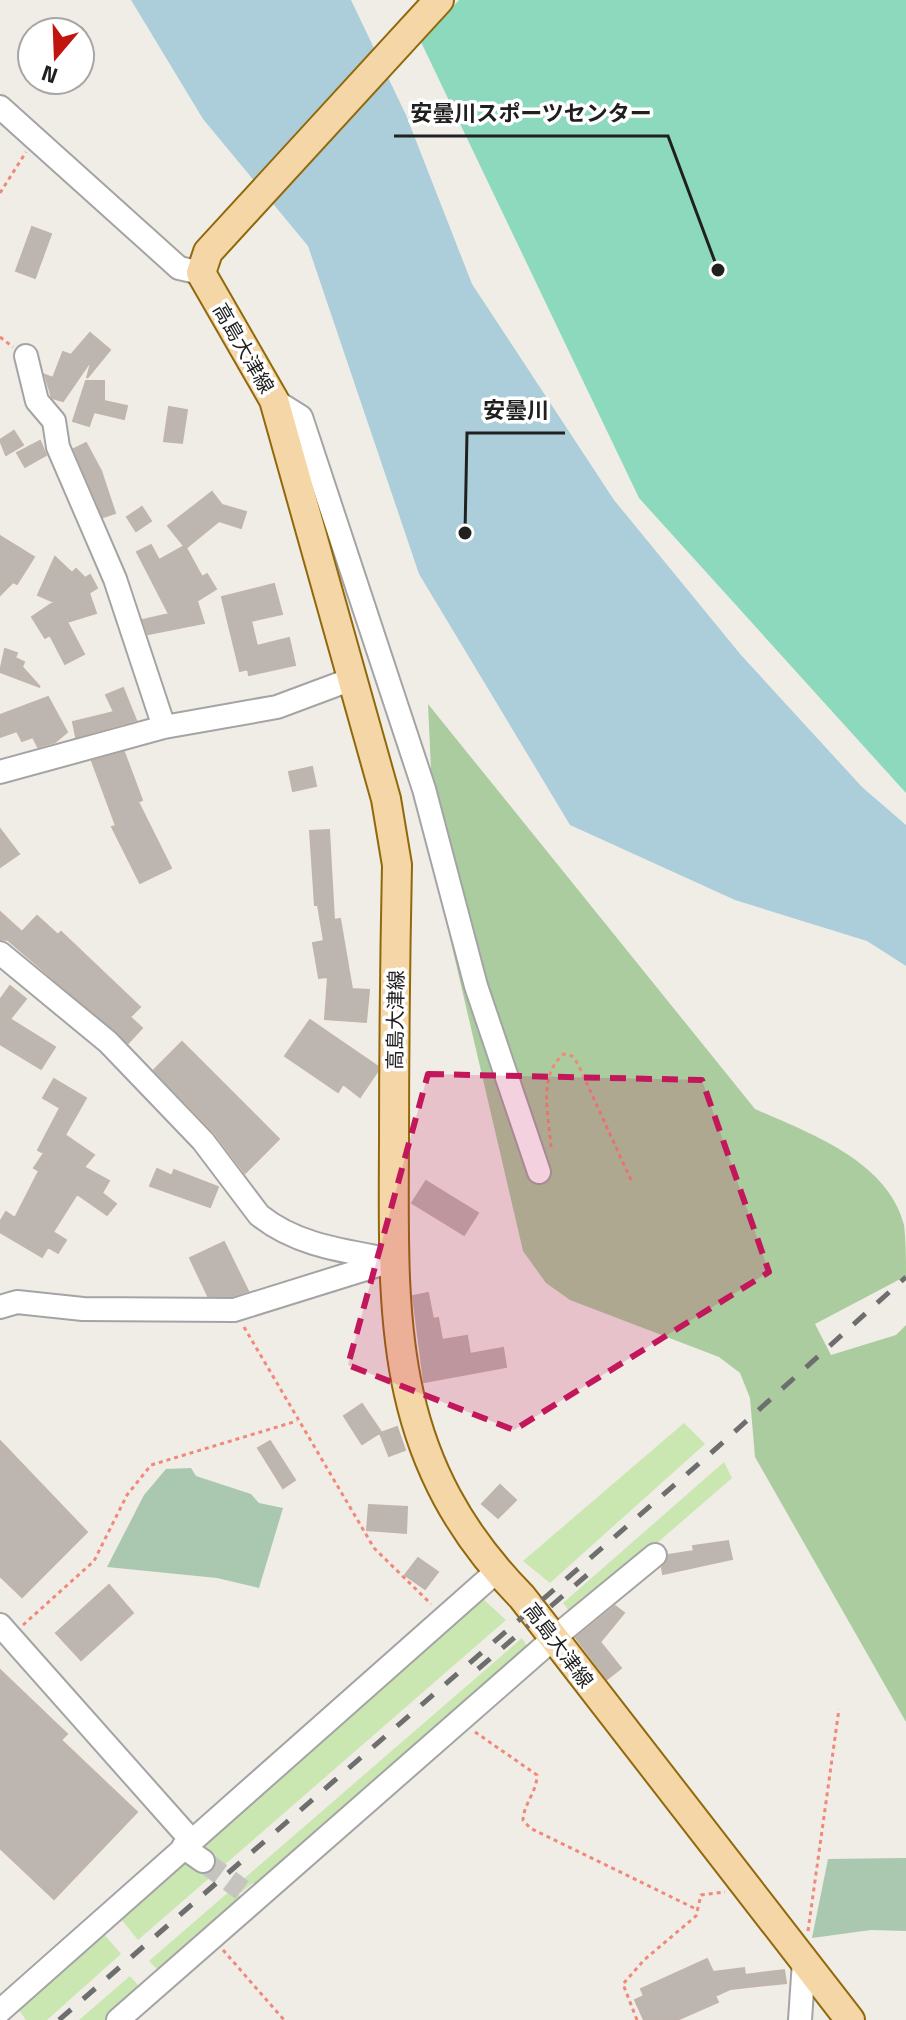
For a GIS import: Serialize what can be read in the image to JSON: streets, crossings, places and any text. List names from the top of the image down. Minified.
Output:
{"streets":{"main road":["高島大津線"]},"places":["安曇川スポーツセンター","安曇川"],"north":"bottom"}
